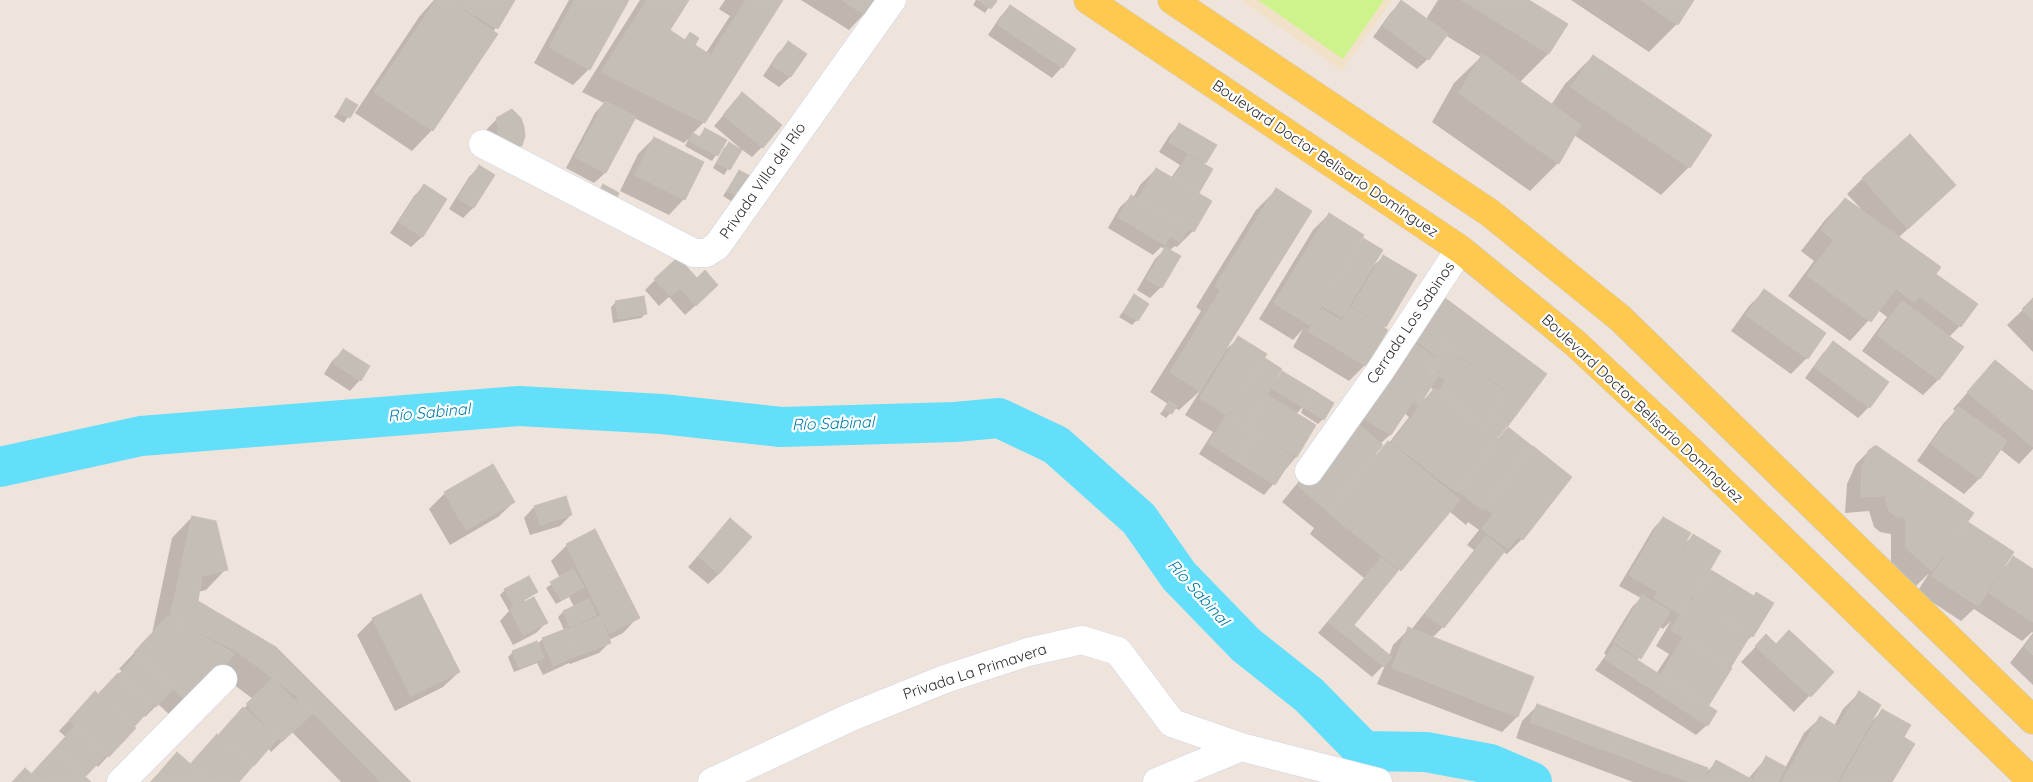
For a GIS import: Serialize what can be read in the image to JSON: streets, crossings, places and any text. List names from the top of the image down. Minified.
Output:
{"streets":{"main road":["Boulevard Doctor Belisario Domínguez"],"street":["Privada Villa del Río","Cerrada Los Sabinos","Privada La Primavera"]},"crossings":[["Boulevard Doctor Belisario Domínguez","Cerrada Los Sabinos"]],"water":["Río Sabinal"]}
